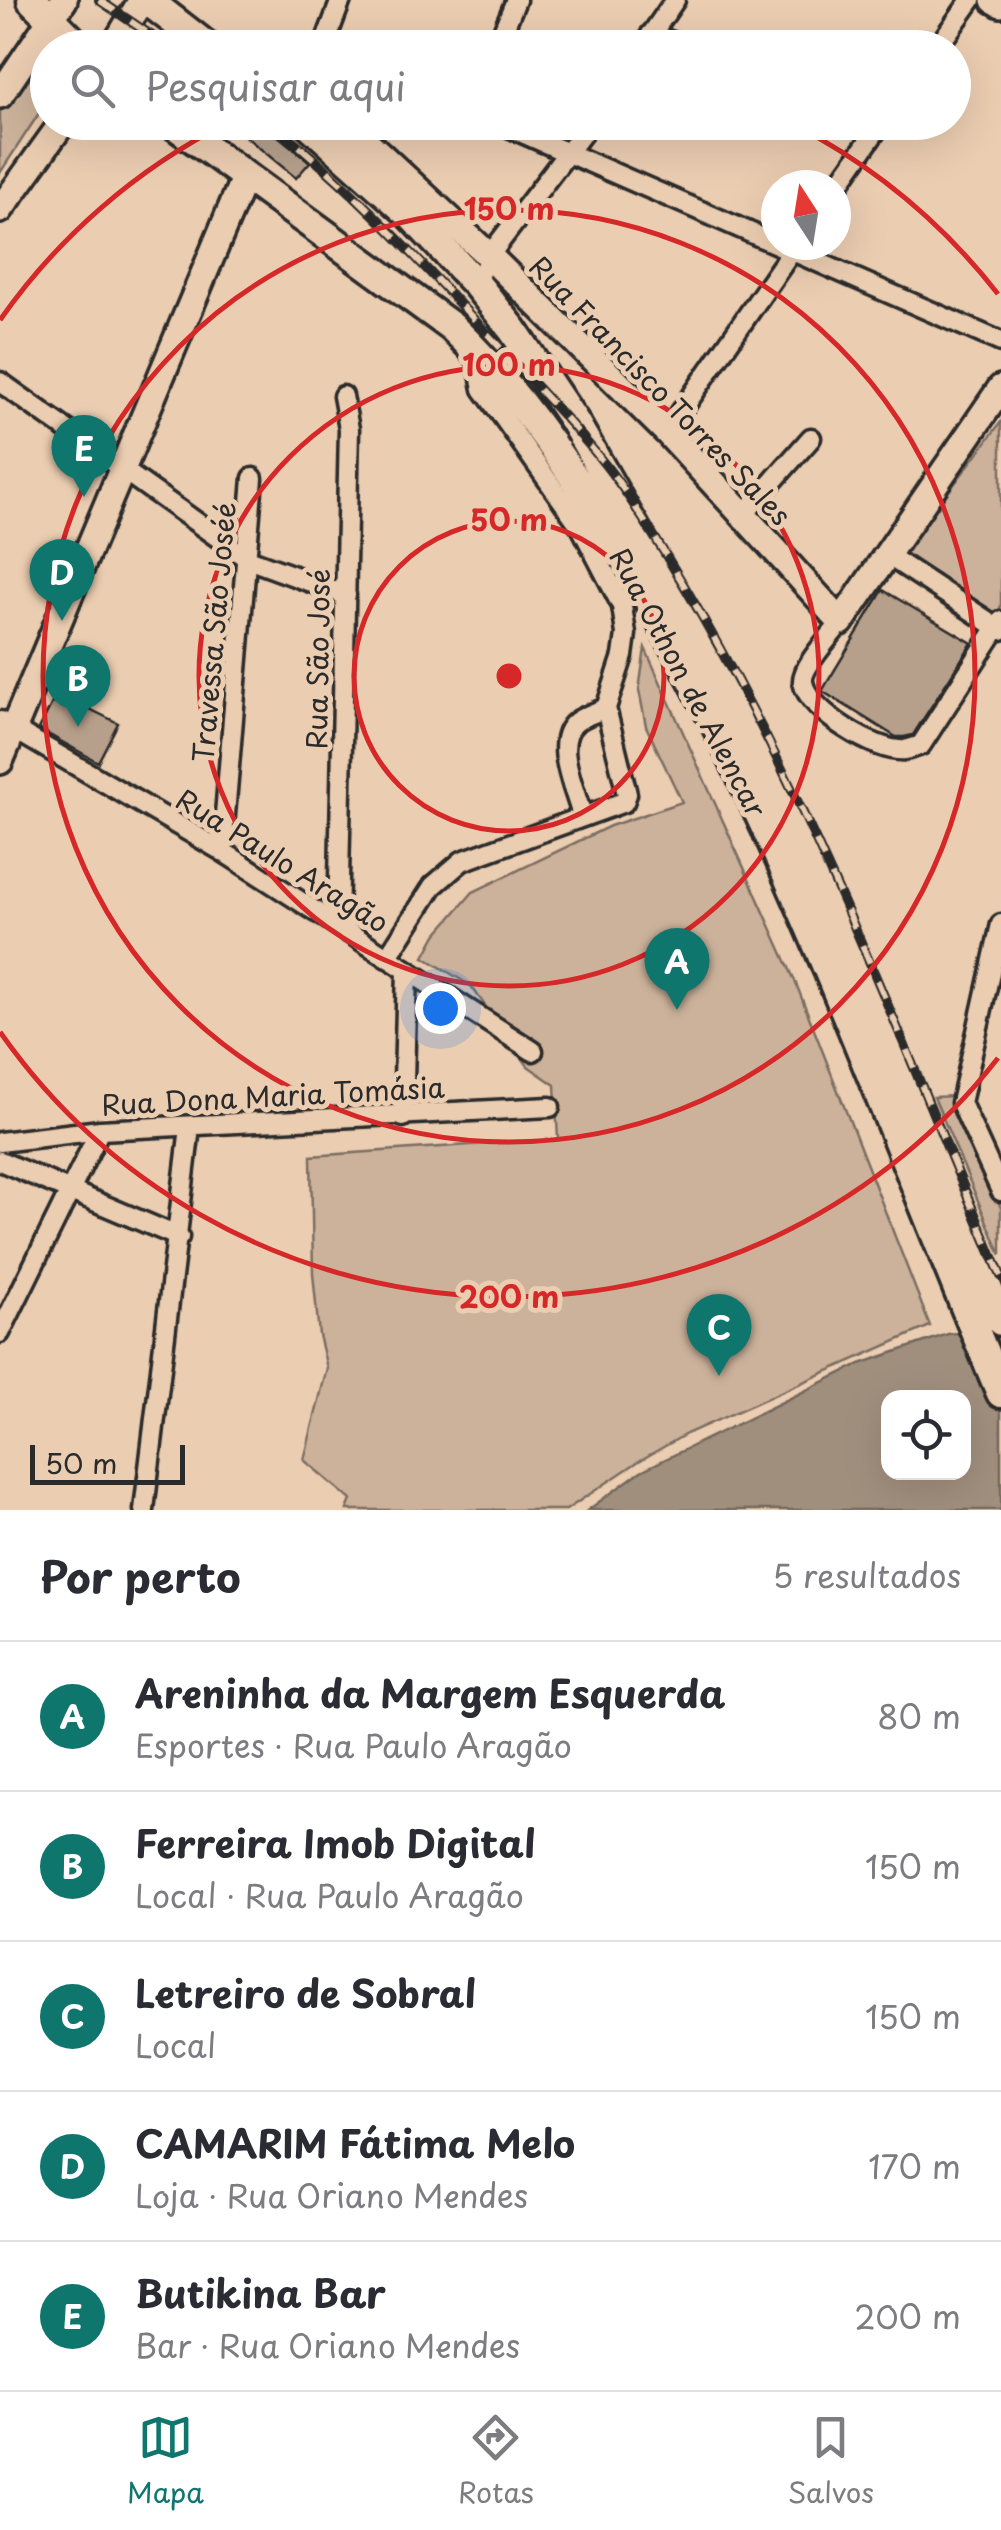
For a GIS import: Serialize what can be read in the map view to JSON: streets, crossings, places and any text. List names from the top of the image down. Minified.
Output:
{"streets":{"main road":["Rua Othon de Alencar"],"street":["Rua Francisco Torres Sales","Travessa São Joséé","Rua São José","Rua Paulo Aragão","Rua Dona Maria Tomásia"]},"crossings":[["Travessa São Joséé","Rua Paulo Aragão"],["Rua São José","Rua Paulo Aragão"]],"scale_bar":"50 m","north":"top","page":{"search":"Pesquisar aqui","pins":["E","D","B","A","C"],"scale":"50 m","heading":["Por perto","5 resultados"],"list":[{"mark":"A","name":"Areninha da Margem Esquerda","note":"Esportes · Rua Paulo Aragão","value":"80 m"},{"mark":"B","name":"Ferreira Imob Digital","note":"Local · Rua Paulo Aragão","value":"150 m"},{"mark":"C","name":"Letreiro de Sobral","note":"Local","value":"150 m"},{"mark":"D","name":"CAMARIM Fátima Melo","note":"Loja · Rua Oriano Mendes","value":"170 m"},{"mark":"E","name":"Butikina Bar","note":"Bar · Rua Oriano Mendes","value":"200 m"}],"nav":["Mapa","Rotas","Salvos"]},"rings":["150 m","100 m","50 m","200 m"]}
